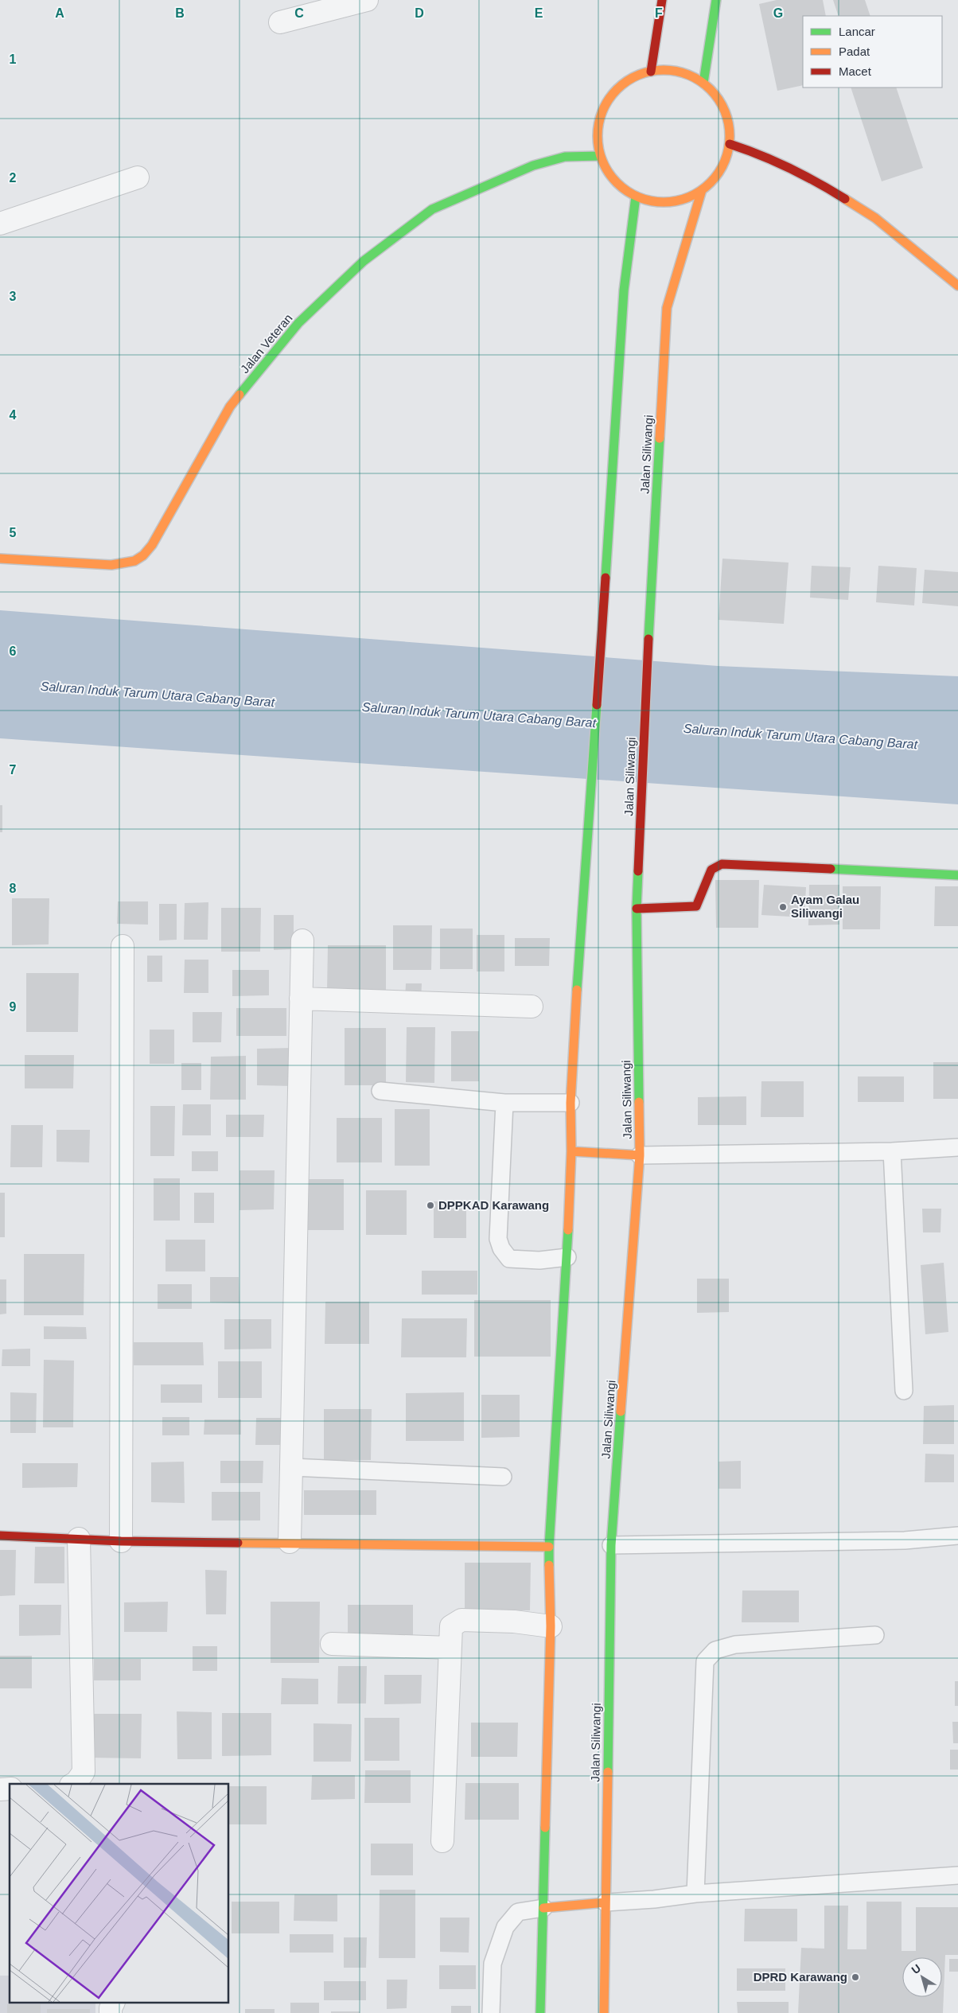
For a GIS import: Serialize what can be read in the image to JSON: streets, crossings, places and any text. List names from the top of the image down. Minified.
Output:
{"streets":{"main road":["Jalan Veteran","Jalan Siliwangi"]},"crossings":[["Jalan Veteran","Jalan Siliwangi"]],"water":["Saluran Induk Tarum Utara Cabang Barat"],"places":["Ayam Galau Siliwangi","DPPKAD Karawang","DPRD Karawang"],"legend":["Lancar","Padat","Macet"],"north":"top left","grid":{"columns":["A","B","C","D","E","F","G"],"rows":["1","2","3","4","5","6","7","8","9"]}}
